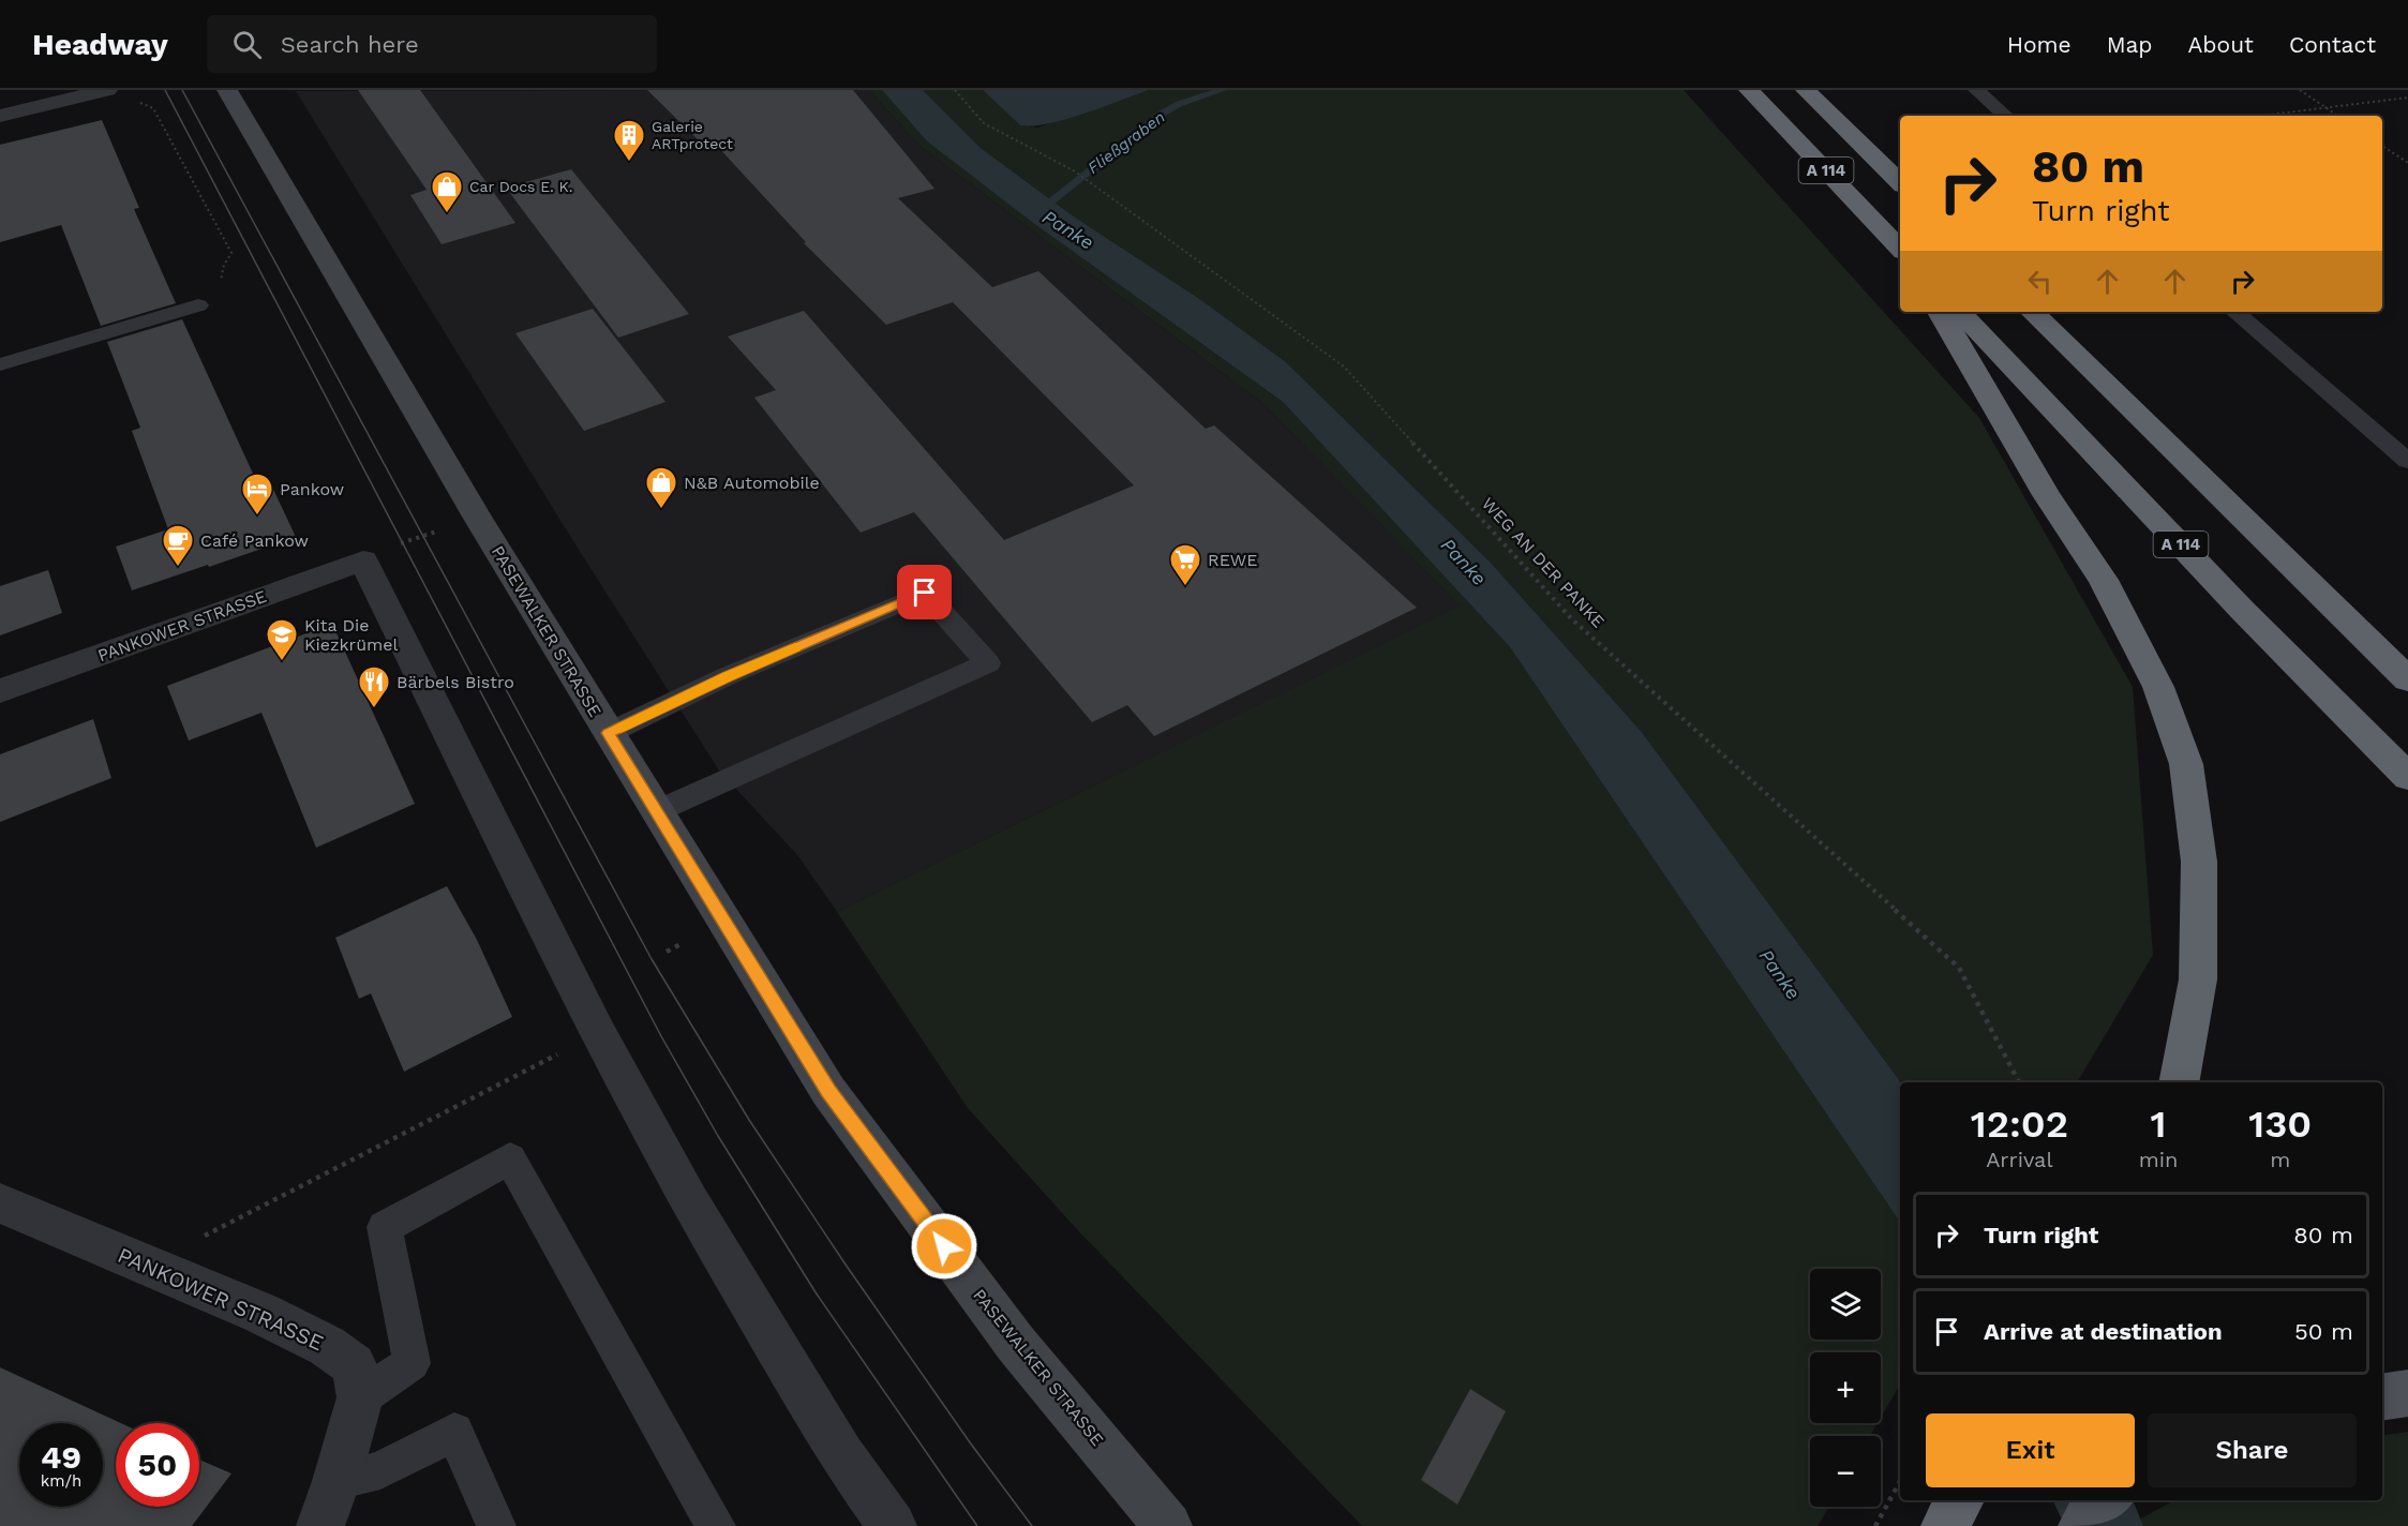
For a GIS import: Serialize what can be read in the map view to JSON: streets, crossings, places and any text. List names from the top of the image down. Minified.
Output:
{"streets":{"highway":["A 114"],"main road":["PASEWALKER STRASSE"],"street":["PANKOWER STRASSE"],"path":["WEG AN DER PANKE"]},"water":["Fließgraben","Panke"],"places":{"building":["Galerie ARTprotect"],"shop":["Car Docs E. K.","N&B Automobile"],"hotel":["Pankow"],"cafe":["Café Pankow"],"supermarket":["REWE"],"school or university":["Kita Die Kiezkrümel"],"restaurant":["Bärbels Bistro"]},"page":{"header":"Headway","search":"Search here","nav":["Home","Map","About","Contact"],"turn":["80 m","Turn right"],"eta":["12:02","Arrival","1","min","130","m"],"list":[{"name":"Turn right","value":"80 m"},{"name":"Arrive at destination","value":"50 m"}],"map_buttons":["+","−"],"buttons":["Exit","Share"],"speed":"49 km/h","limit":"50"}}
